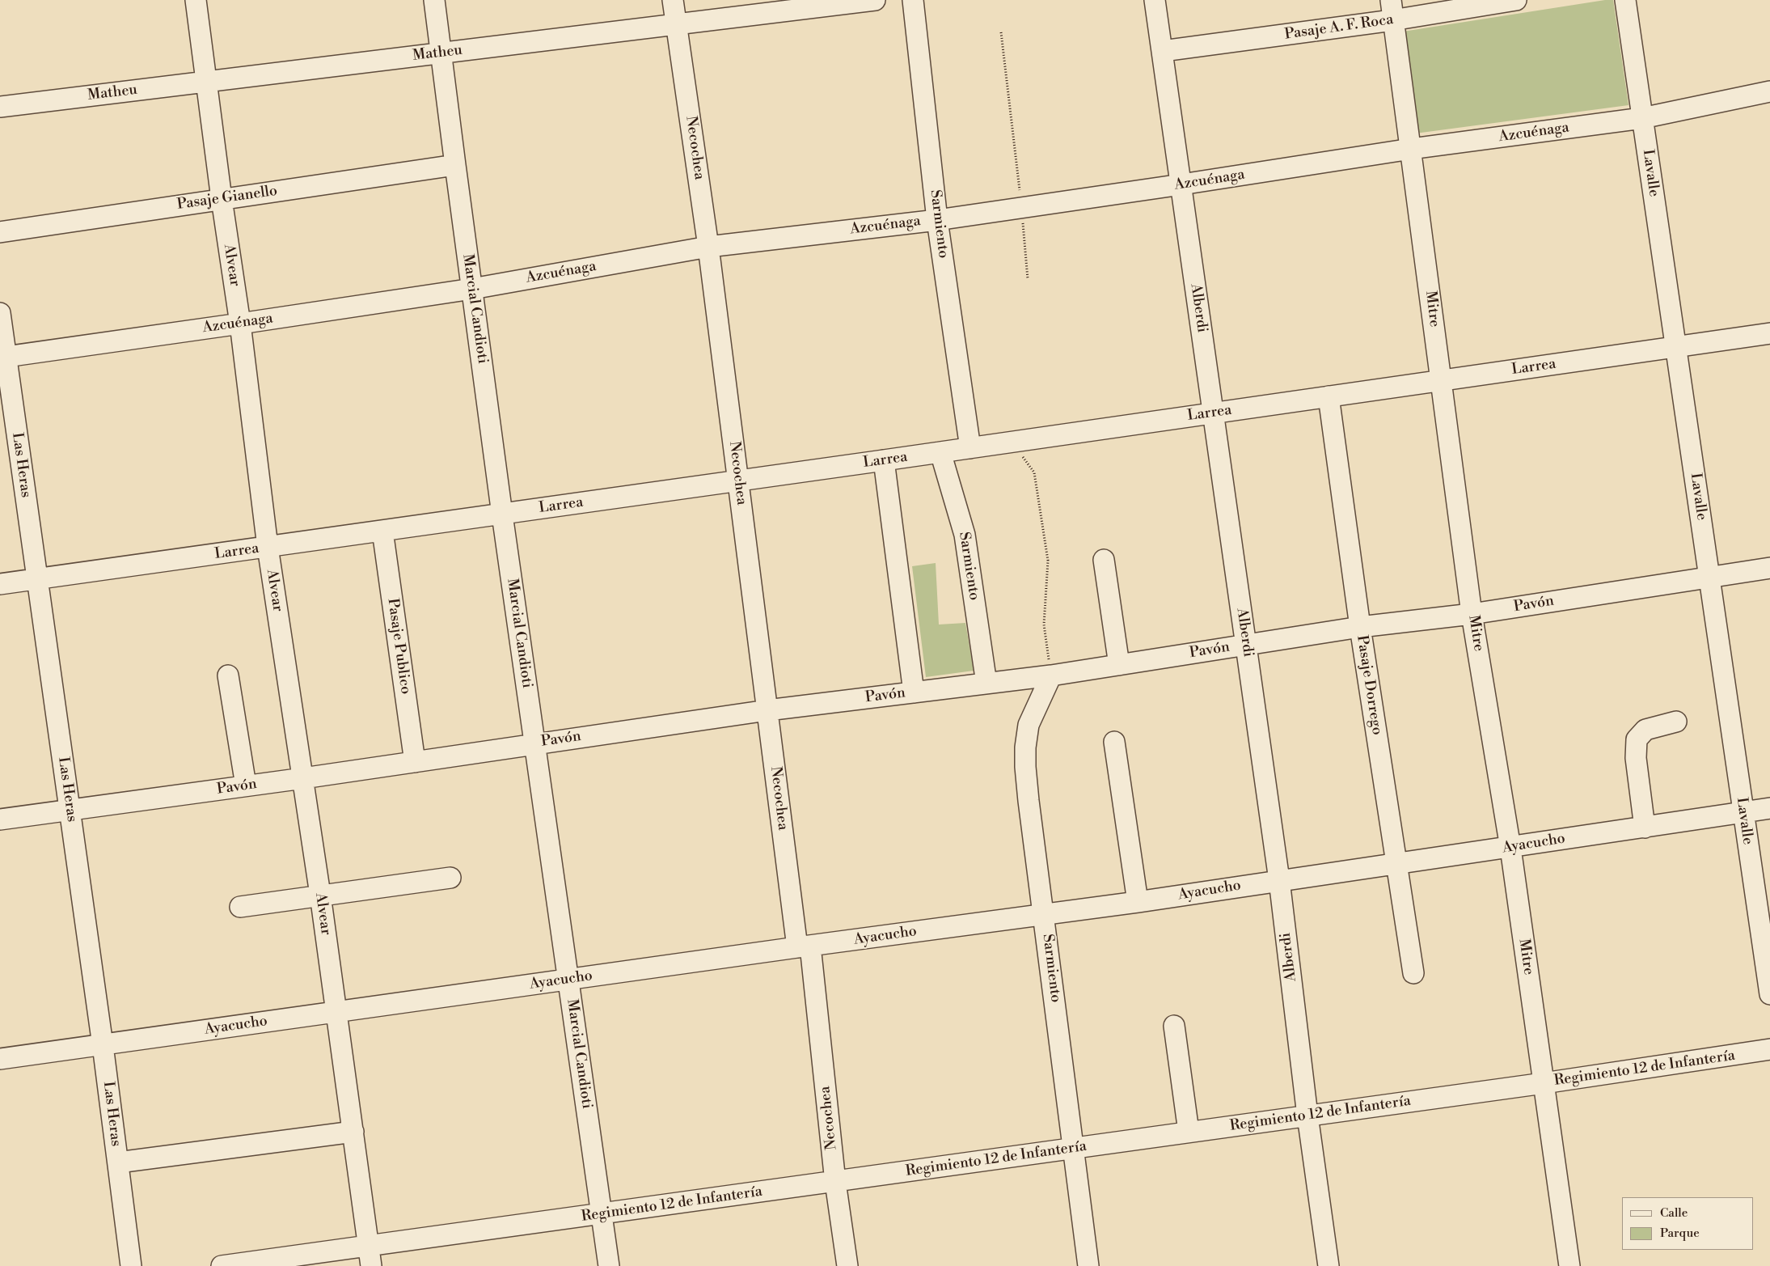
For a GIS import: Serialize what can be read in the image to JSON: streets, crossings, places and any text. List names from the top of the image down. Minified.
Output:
{"streets":{"street":["Pasaje A. F. Roca","Matheu","Azcuénaga","Necochea","Lavalle","Pasaje Gianello","Sarmiento","Alvear","Alberdi","Marcial Candioti","Mitre","Larrea","Las Heras","Pavón","Pasaje Publico","Pasaje Dorrego","Ayacucho","Regimiento 12 de Infantería"]},"crossings":[["Pasaje A. F. Roca","Alberdi"],["Pasaje A. F. Roca","Mitre"],["Matheu","Necochea"],["Matheu","Alvear"],["Matheu","Marcial Candioti"],["Azcuénaga","Necochea"],["Azcuénaga","Lavalle"],["Azcuénaga","Sarmiento"],["Azcuénaga","Alvear"],["Azcuénaga","Alberdi"],["Azcuénaga","Marcial Candioti"],["Azcuénaga","Mitre"],["Azcuénaga","Las Heras"],["Necochea","Larrea"],["Necochea","Pavón"],["Necochea","Ayacucho"],["Necochea","Regimiento 12 de Infantería"],["Lavalle","Larrea"],["Lavalle","Pavón"],["Lavalle","Ayacucho"],["Pasaje Gianello","Alvear"],["Pasaje Gianello","Marcial Candioti"],["Sarmiento","Larrea"],["Sarmiento","Pavón"],["Sarmiento","Ayacucho"],["Sarmiento","Regimiento 12 de Infantería"],["Alvear","Larrea"],["Alvear","Pavón"],["Alvear","Ayacucho"],["Alvear","Regimiento 12 de Infantería"],["Alberdi","Larrea"],["Alberdi","Pavón"],["Alberdi","Ayacucho"],["Alberdi","Regimiento 12 de Infantería"],["Marcial Candioti","Larrea"],["Marcial Candioti","Pavón"],["Marcial Candioti","Ayacucho"],["Marcial Candioti","Regimiento 12 de Infantería"],["Mitre","Larrea"],["Mitre","Pavón"],["Mitre","Ayacucho"],["Mitre","Regimiento 12 de Infantería"],["Larrea","Las Heras"],["Larrea","Pasaje Publico"],["Larrea","Pasaje Dorrego"],["Las Heras","Pavón"],["Las Heras","Ayacucho"],["Pavón","Pasaje Publico"],["Pavón","Pasaje Dorrego"],["Pasaje Dorrego","Ayacucho"]],"legend":["Calle","Parque"]}
